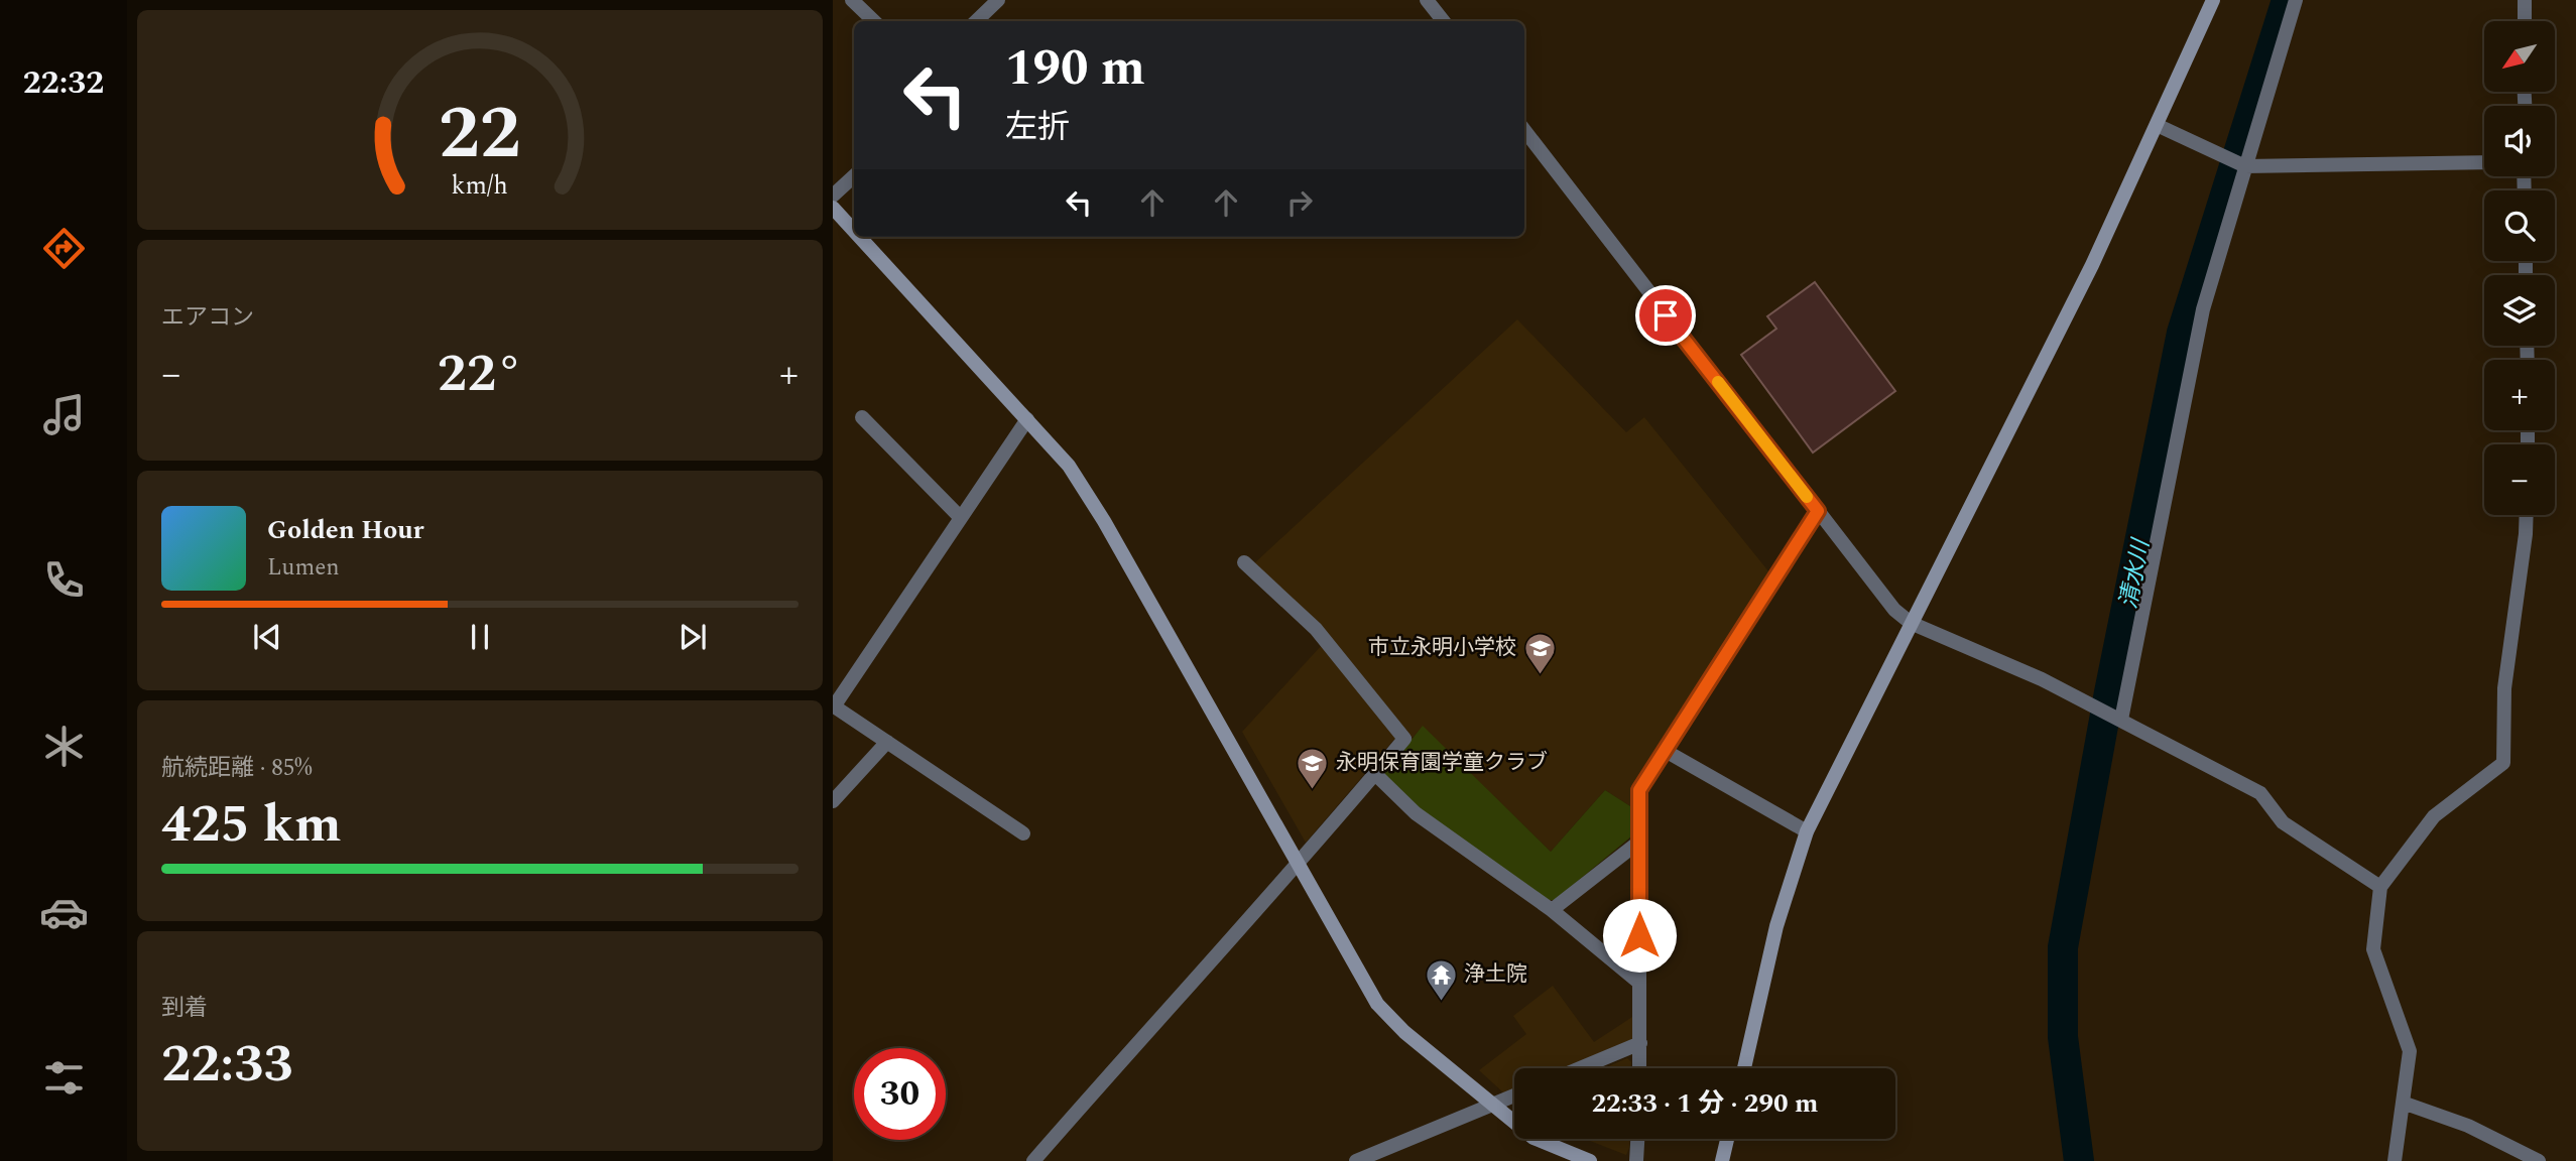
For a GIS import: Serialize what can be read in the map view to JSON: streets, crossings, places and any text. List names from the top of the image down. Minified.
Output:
{"water":["清水川"],"places":{"school or university":["市立永明小学校","永明保育園学童クラブ"],"temple":["浄土院"]},"north":"bottom left","page":{"tabs":"22:32","map_buttons":["+","−"],"turn":["190 m","左折"],"tile":["エアコン",["航続距離 · 85%","425 km"],["到着","22:33"]],"heat":["−","22°","+"],"song":["Golden Hour","Lumen"],"limit":"30","trip":"22:33 · 1 分 · 290 m","gauge":["22","km/h"]}}
